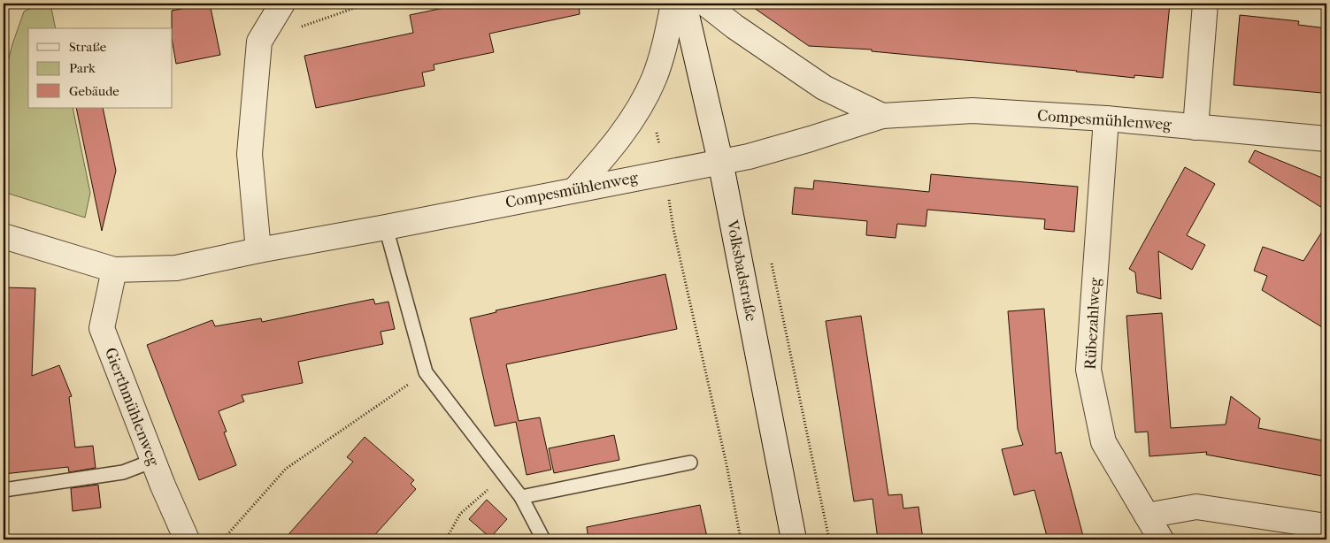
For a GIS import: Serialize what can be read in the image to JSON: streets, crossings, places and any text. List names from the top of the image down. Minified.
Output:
{"streets":{"street":["Compesmühlenweg","Volksbadstraße","Rübezahlweg","Gierthmühlenweg"]},"crossings":[["Compesmühlenweg","Volksbadstraße"],["Compesmühlenweg","Rübezahlweg"],["Compesmühlenweg","Gierthmühlenweg"]],"legend":["Straße","Park","Gebäude"]}
